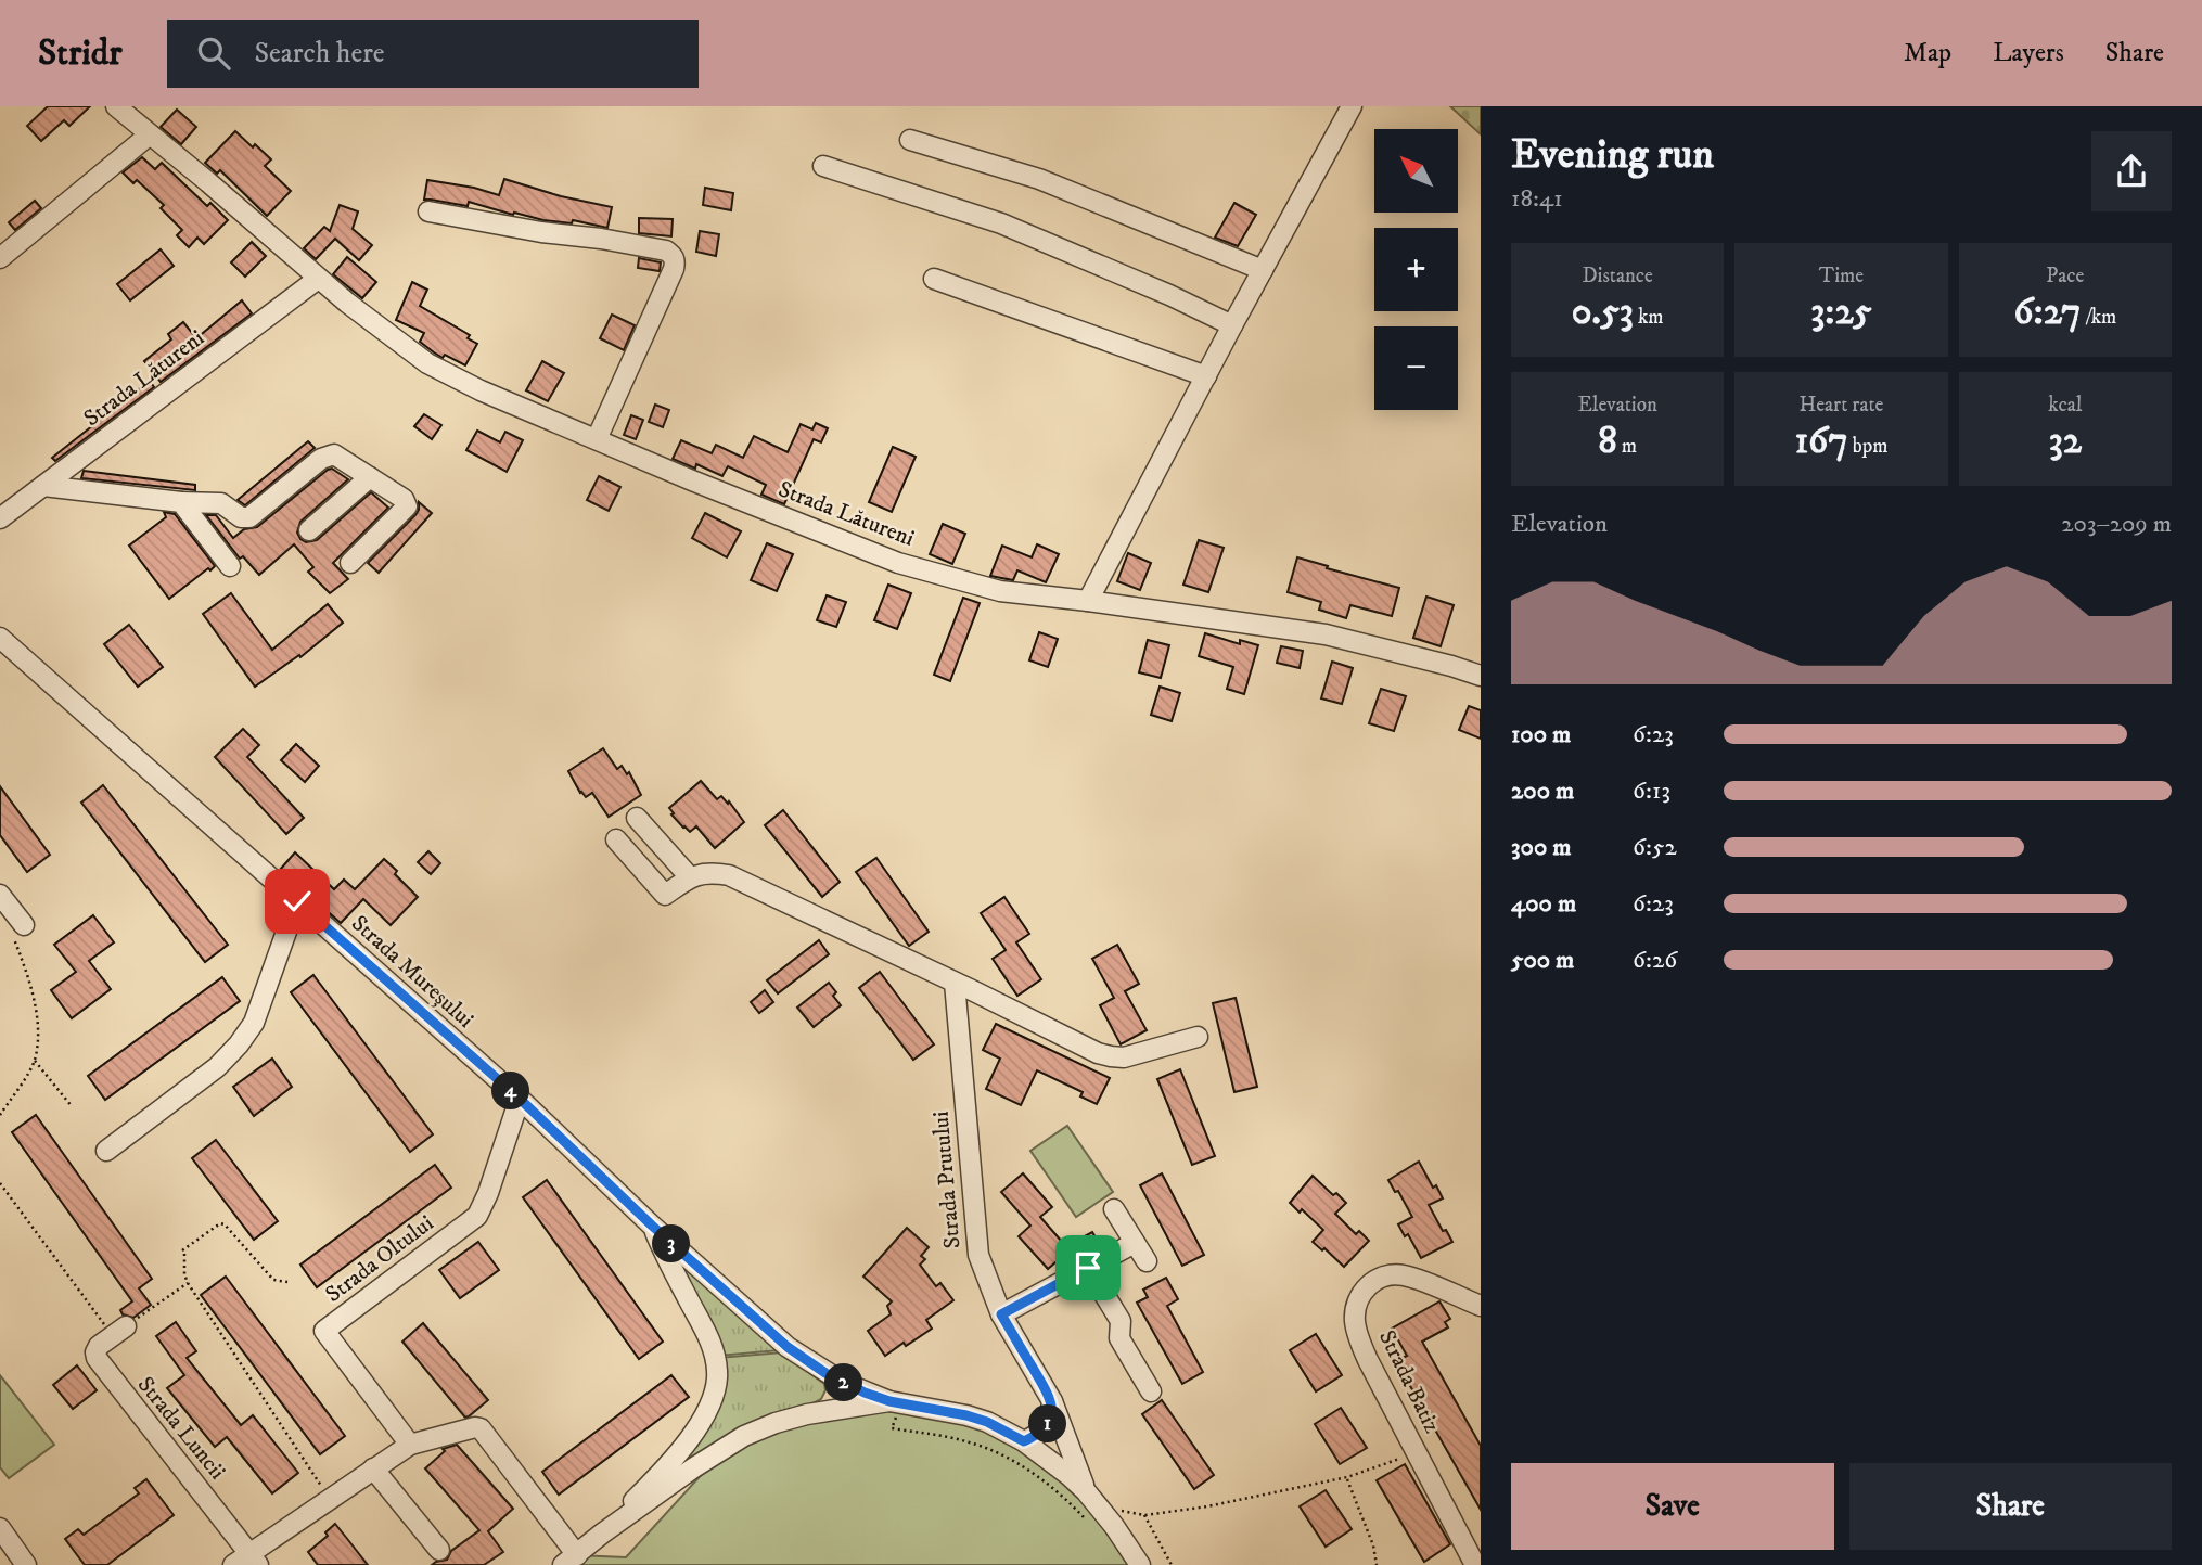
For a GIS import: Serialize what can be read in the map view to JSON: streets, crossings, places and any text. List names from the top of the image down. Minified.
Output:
{"streets":{"street":["Strada Lătureni","Strada Mureșului","Strada Prutului","Strada Oltului","Strada Batiz","Strada Luncii"]},"crossings":[["Strada Mureșului","Strada Oltului"]],"north":"top left","page":{"header":"Stridr","search":"Search here","nav":["Map","Layers","Share"],"heading":["Evening run","18:41"],"map_buttons":["+","−"],"stats":[["Distance","0.53 km"],["Time","3:25"],["Pace","6:27 /km"],["Elevation","8 m"],["Heart rate","167 bpm"],["kcal","32"]],"chart":["Elevation","203–209 m"],"list":[{"name":"100 m","note":"6:23"},{"name":"200 m","note":"6:13"},{"name":"300 m","note":"6:52"},{"name":"400 m","note":"6:23"},{"name":"500 m","note":"6:26"}],"pins":["4","3","2","1"],"buttons":["Save","Share"]}}
